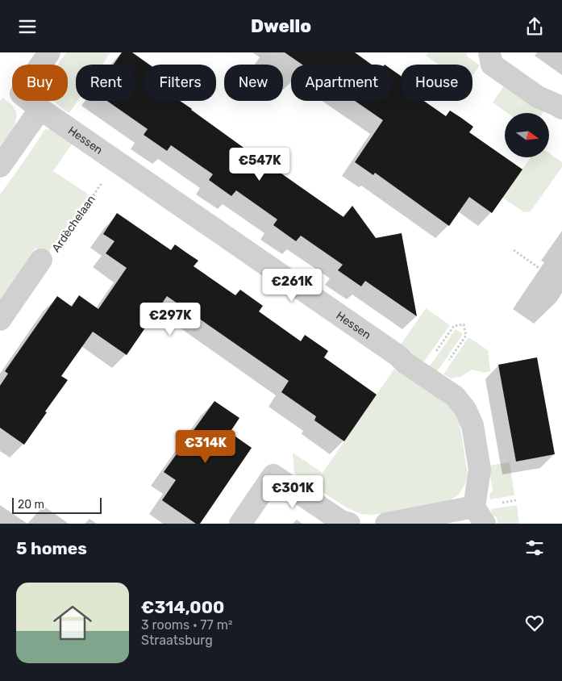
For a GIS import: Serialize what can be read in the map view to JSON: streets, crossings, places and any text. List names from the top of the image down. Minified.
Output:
{"streets":{"street":["Hessen","Ardèchelaan"]},"crossings":[["Hessen","Ardèchelaan"]],"scale_bar":"20 m","north":"right","page":{"header":"Dwello","chip":["Buy","Rent","Filters","New","Apartment","House"],"price":["€547K","€261K","€297K","€314K","€301K"],"scale":"20 m","heading":"5 homes","list":[{"name":"€314,000","note":"3 rooms · 77 m² · Straatsburg"}]}}
